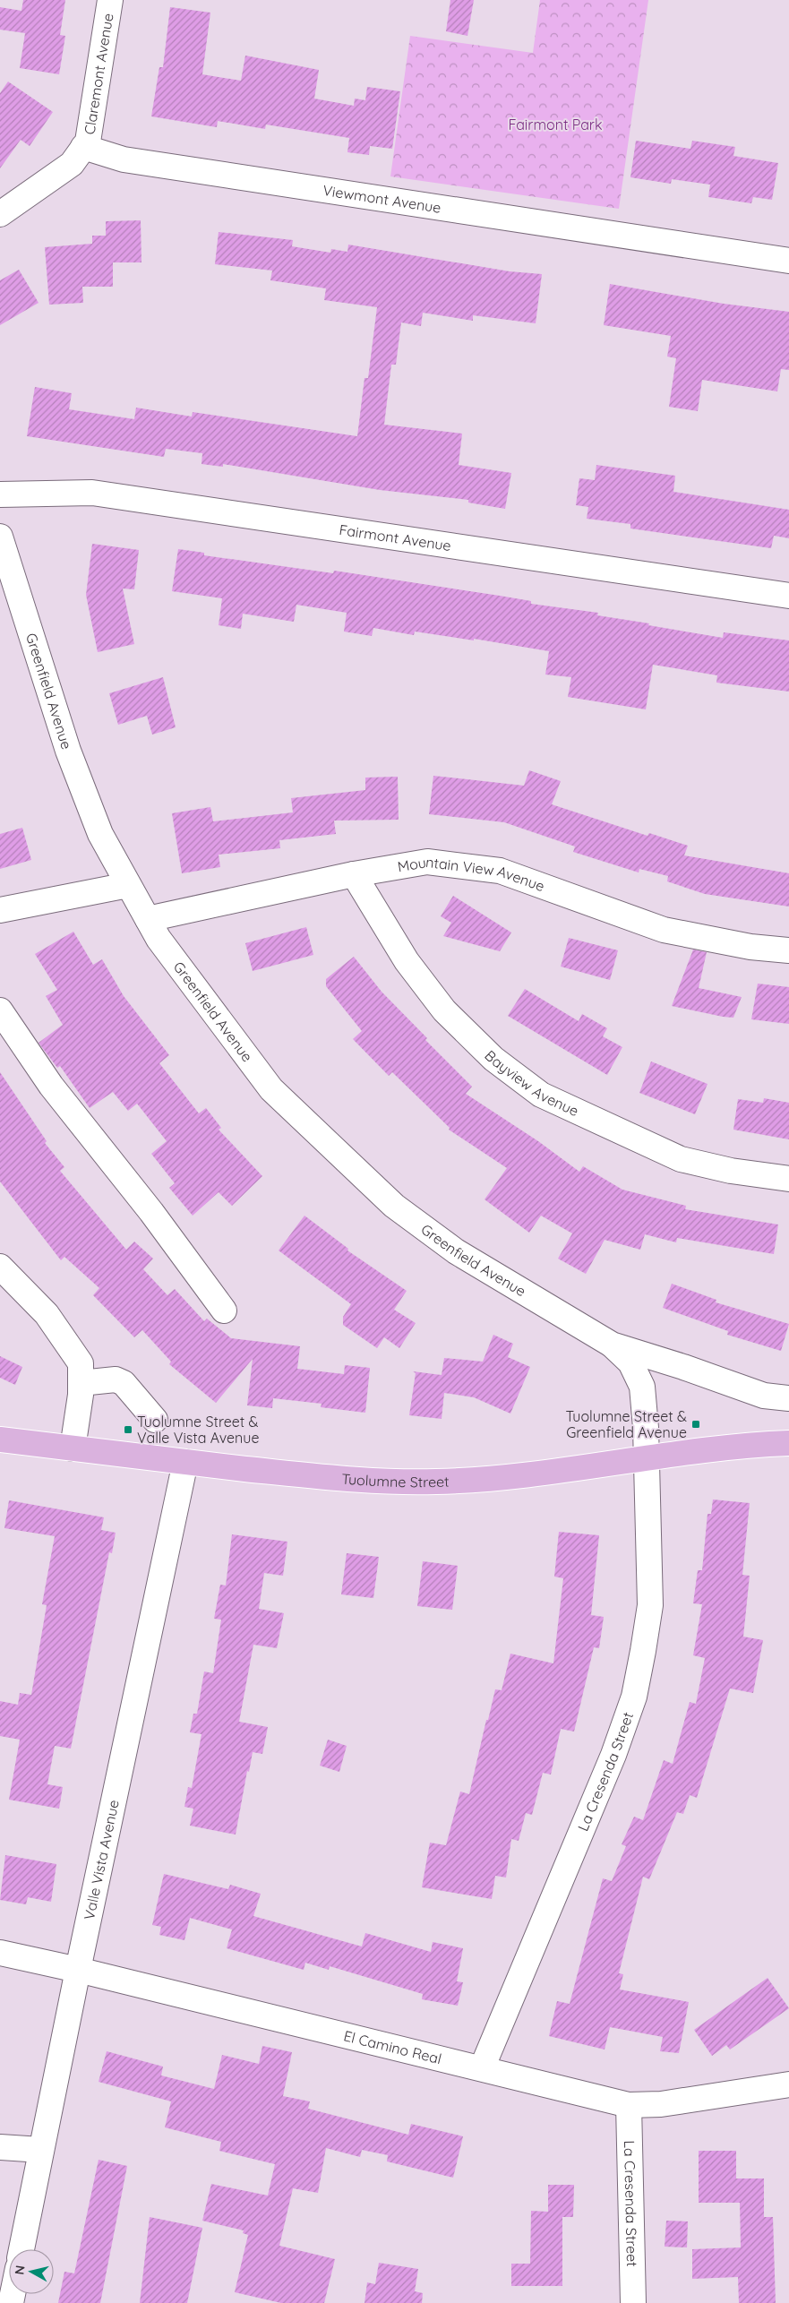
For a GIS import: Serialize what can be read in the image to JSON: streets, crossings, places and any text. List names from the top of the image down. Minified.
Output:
{"streets":{"main road":["Tuolumne Street"],"street":["Claremont Avenue","Viewmont Avenue","Fairmont Avenue","Greenfield Avenue","Mountain View Avenue","Bayview Avenue","La Cresenda Street","Valle Vista Avenue","El Camino Real"]},"crossings":[["Claremont Avenue","Viewmont Avenue"],["Greenfield Avenue","Mountain View Avenue"],["Greenfield Avenue","Tuolumne Street"],["Greenfield Avenue","La Cresenda Street"],["Mountain View Avenue","Bayview Avenue"],["Tuolumne Street","La Cresenda Street"],["Tuolumne Street","Valle Vista Avenue"],["La Cresenda Street","El Camino Real"],["Valle Vista Avenue","El Camino Real"]],"parks":["Fairmont Park"],"places":{"transit":["Tuolumne Street & Greenfield Avenue","Tuolumne Street & Valle Vista Avenue"]},"north":"left"}
